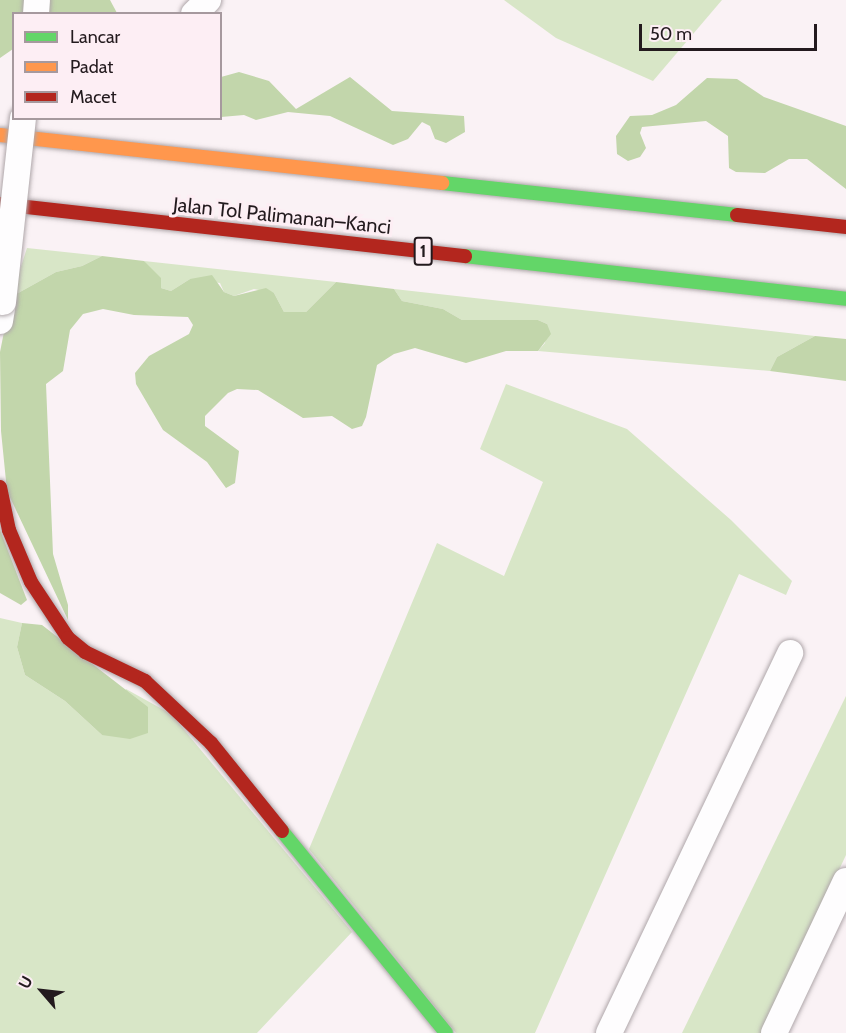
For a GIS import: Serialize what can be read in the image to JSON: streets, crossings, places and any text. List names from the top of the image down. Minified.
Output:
{"streets":{"main road":["Jalan Tol Palimanan–Kanci","1"]},"legend":["Lancar","Padat","Macet"],"scale_bar":"50 m","north":"top left"}
